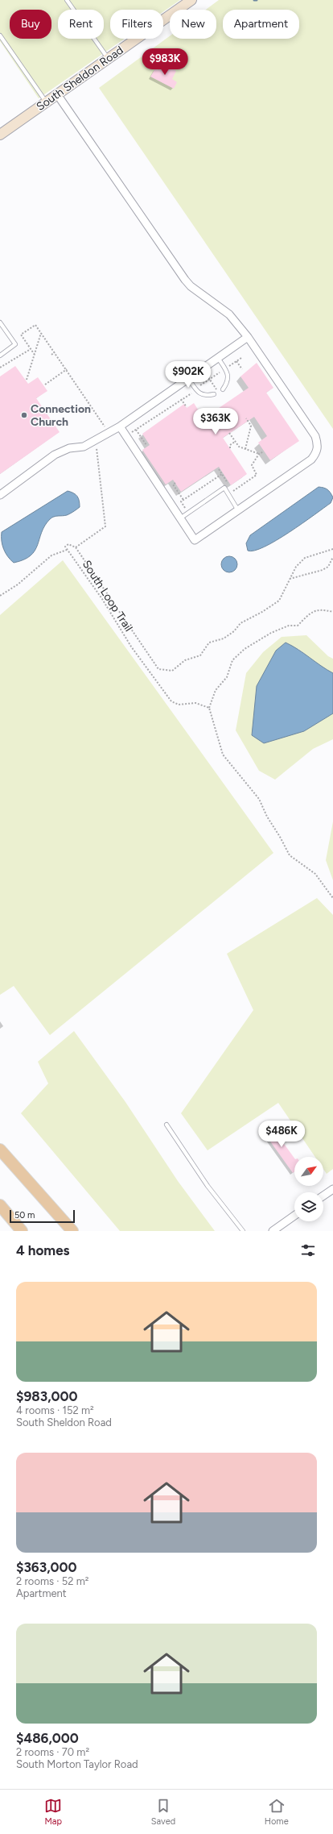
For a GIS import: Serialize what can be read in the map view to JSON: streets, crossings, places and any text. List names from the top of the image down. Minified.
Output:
{"streets":{"street":["South Sheldon Road"],"path":["South Loop Trail"]},"places":["Connection Church"],"scale_bar":"50 m","north":"top right","page":{"chip":["Buy","Rent","Filters","New","Apartment"],"price":["$983K","$902K","$363K","$486K"],"scale":"50 m","heading":"4 homes","list":[{"name":"$983,000","note":"4 rooms · 152 m² · South Sheldon Road"},{"name":"$363,000","note":"2 rooms · 52 m² · Apartment"},{"name":"$486,000","note":"2 rooms · 70 m² · South Morton Taylor Road"}],"tabs":["Map","Saved","Home"]}}
